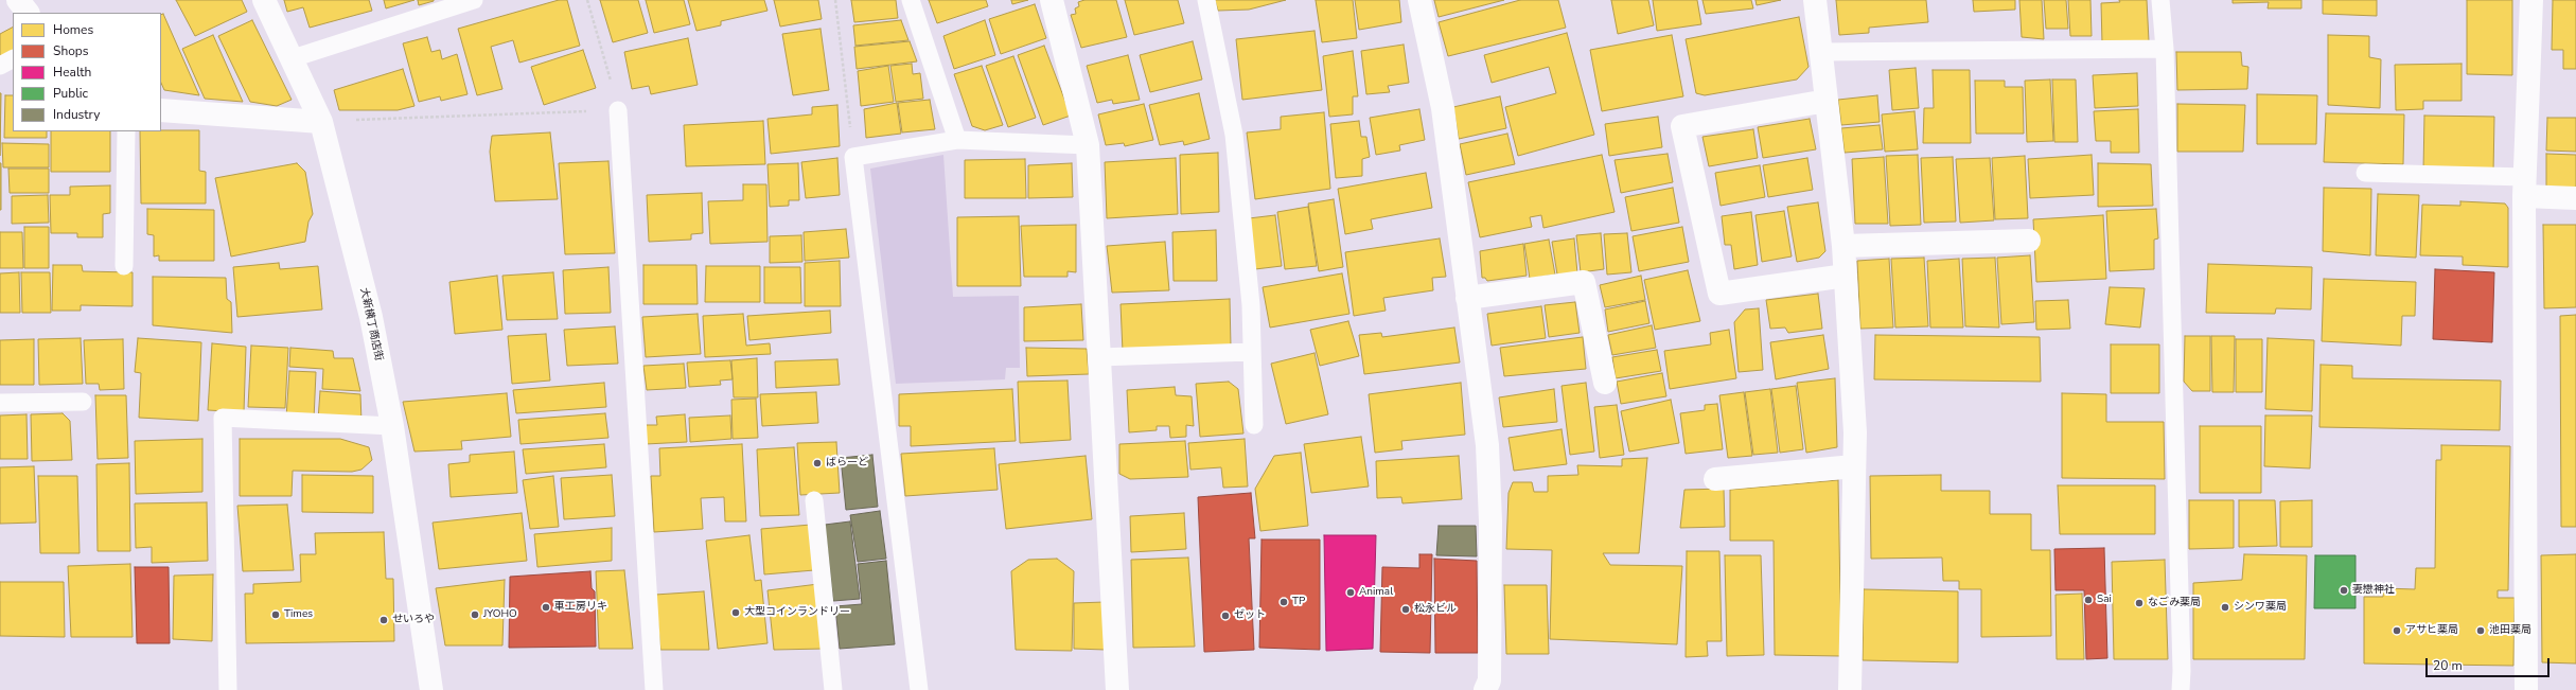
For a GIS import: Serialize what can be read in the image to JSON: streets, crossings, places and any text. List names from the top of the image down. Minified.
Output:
{"streets":{"street":["大新横丁商店街"]},"places":["ばらーど","妻戀神社","Animal","Sai","TP","なごみ薬局","車工房リキ","シンワ薬局","松永ビル","大型コインランドリー","Times","JYOHO","ゼット","せいろや","アサヒ薬局","池田薬局"],"legend":["Homes","Shops","Health","Public","Industry"],"scale_bar":"20 m"}
